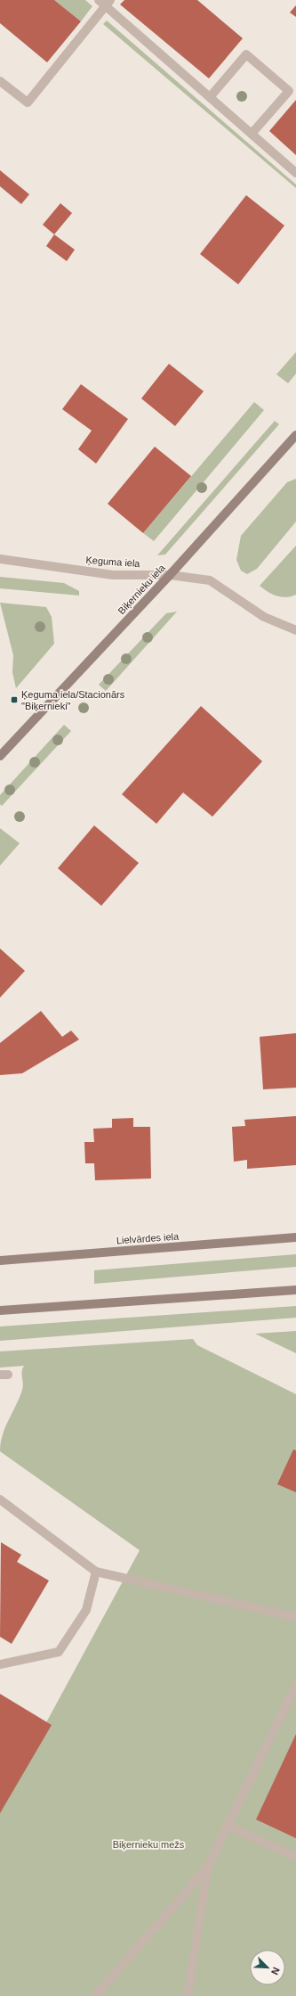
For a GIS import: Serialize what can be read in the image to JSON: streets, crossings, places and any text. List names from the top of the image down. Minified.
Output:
{"streets":{"main road":["Biķernieku iela","Lielvārdes iela"],"street":["Ķeguma iela"]},"crossings":[["Ķeguma iela","Biķernieku iela"]],"parks":["Biķernieku mežs"],"places":{"transit":["Ķeguma iela/Stacionārs \"Biķernieki\""]},"north":"bottom right"}
